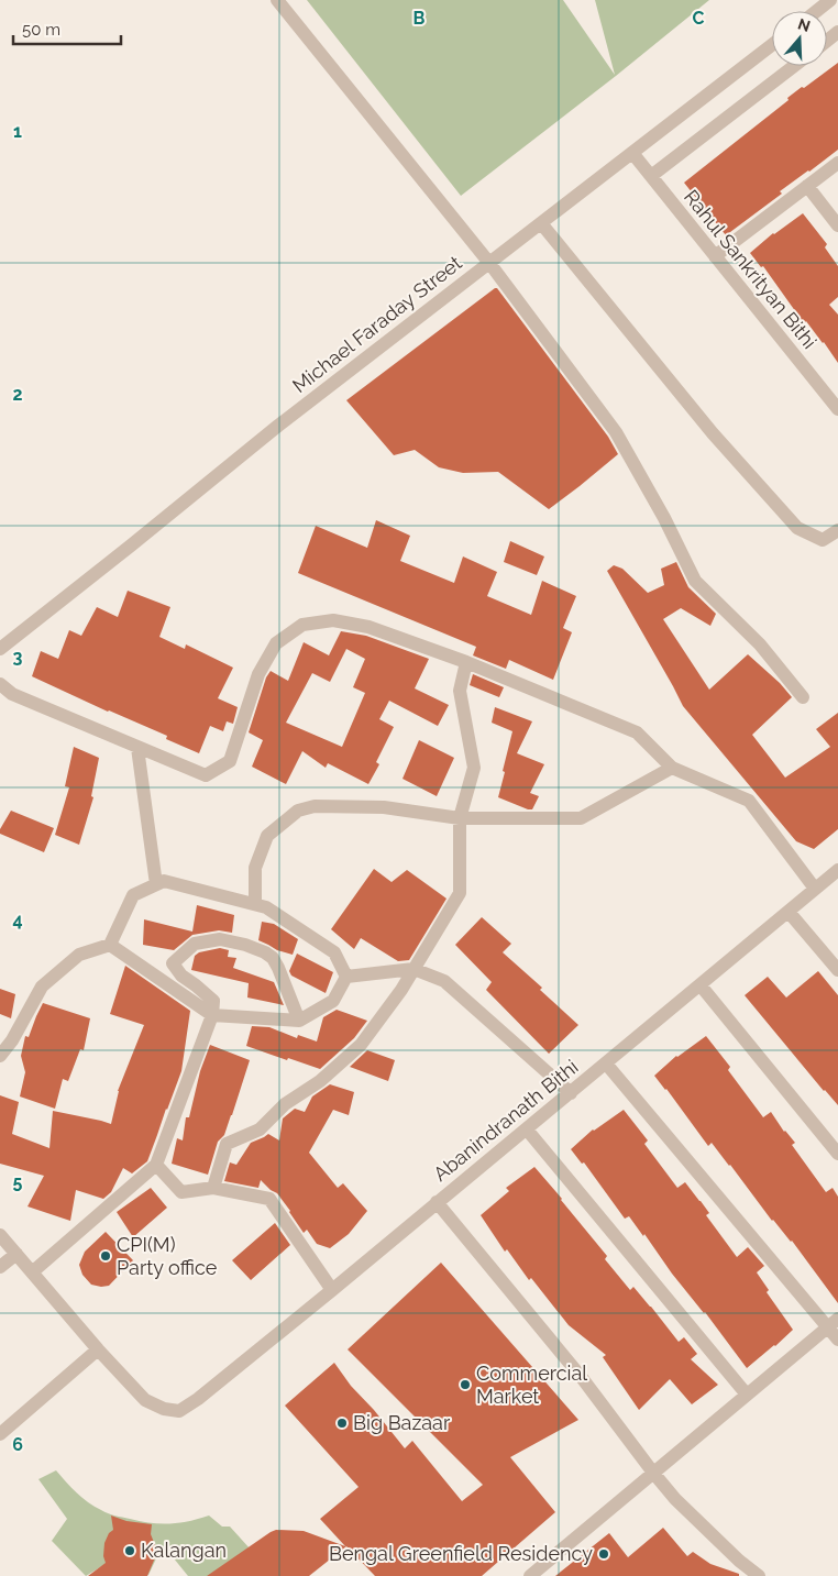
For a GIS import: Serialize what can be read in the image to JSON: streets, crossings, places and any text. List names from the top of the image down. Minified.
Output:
{"streets":{"street":["Rahul Sankrityan Bithi","Michael Faraday Street","Abanindranath Bithi"]},"crossings":[["Rahul Sankrityan Bithi","Michael Faraday Street"]],"places":["CPI(M) Party office","Commercial Market","Big Bazaar","Kalangan","Bengal Greenfield Residency"],"scale_bar":"50 m","north":"top","grid":{"columns":["B","C"],"rows":["1","2","3","4","5","6"]}}
